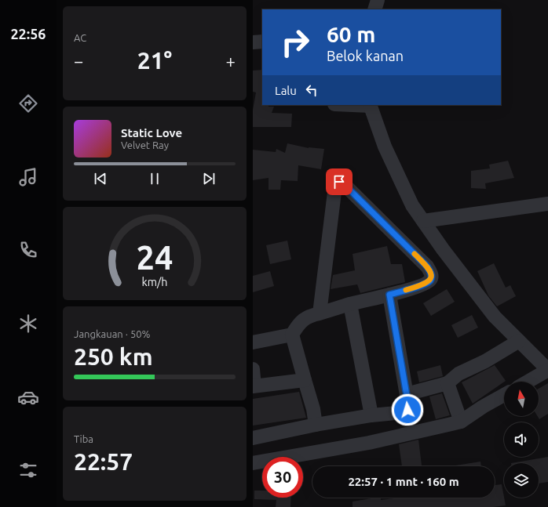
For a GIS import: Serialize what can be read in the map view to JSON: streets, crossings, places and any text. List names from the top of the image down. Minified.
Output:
{"north":"top","page":{"tabs":"22:56","tile":["AC",["Jangkauan · 50%","250 km"],["Tiba","22:57"]],"turn":["60 m","Belok kanan"],"heat":["−","21°","+"],"then":"Lalu","song":["Static Love","Velvet Ray"],"limit":"30","trip":"22:57 · 1 mnt · 160 m","gauge":["24","km/h"]}}
